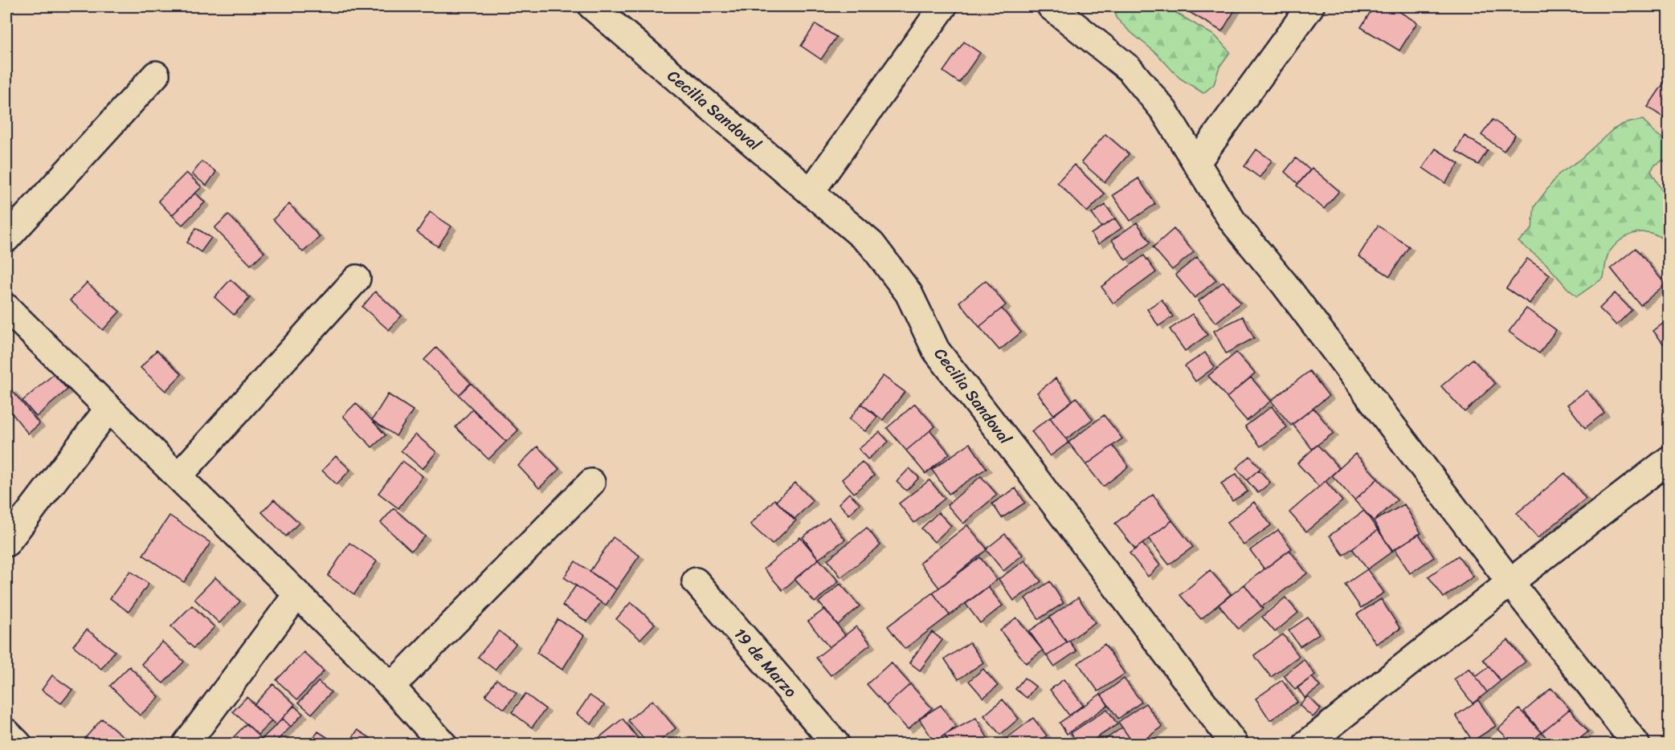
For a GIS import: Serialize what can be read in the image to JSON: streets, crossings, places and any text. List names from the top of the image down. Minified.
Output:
{"streets":{"street":["Cecilia Sandoval","19 de Marzo"]}}
